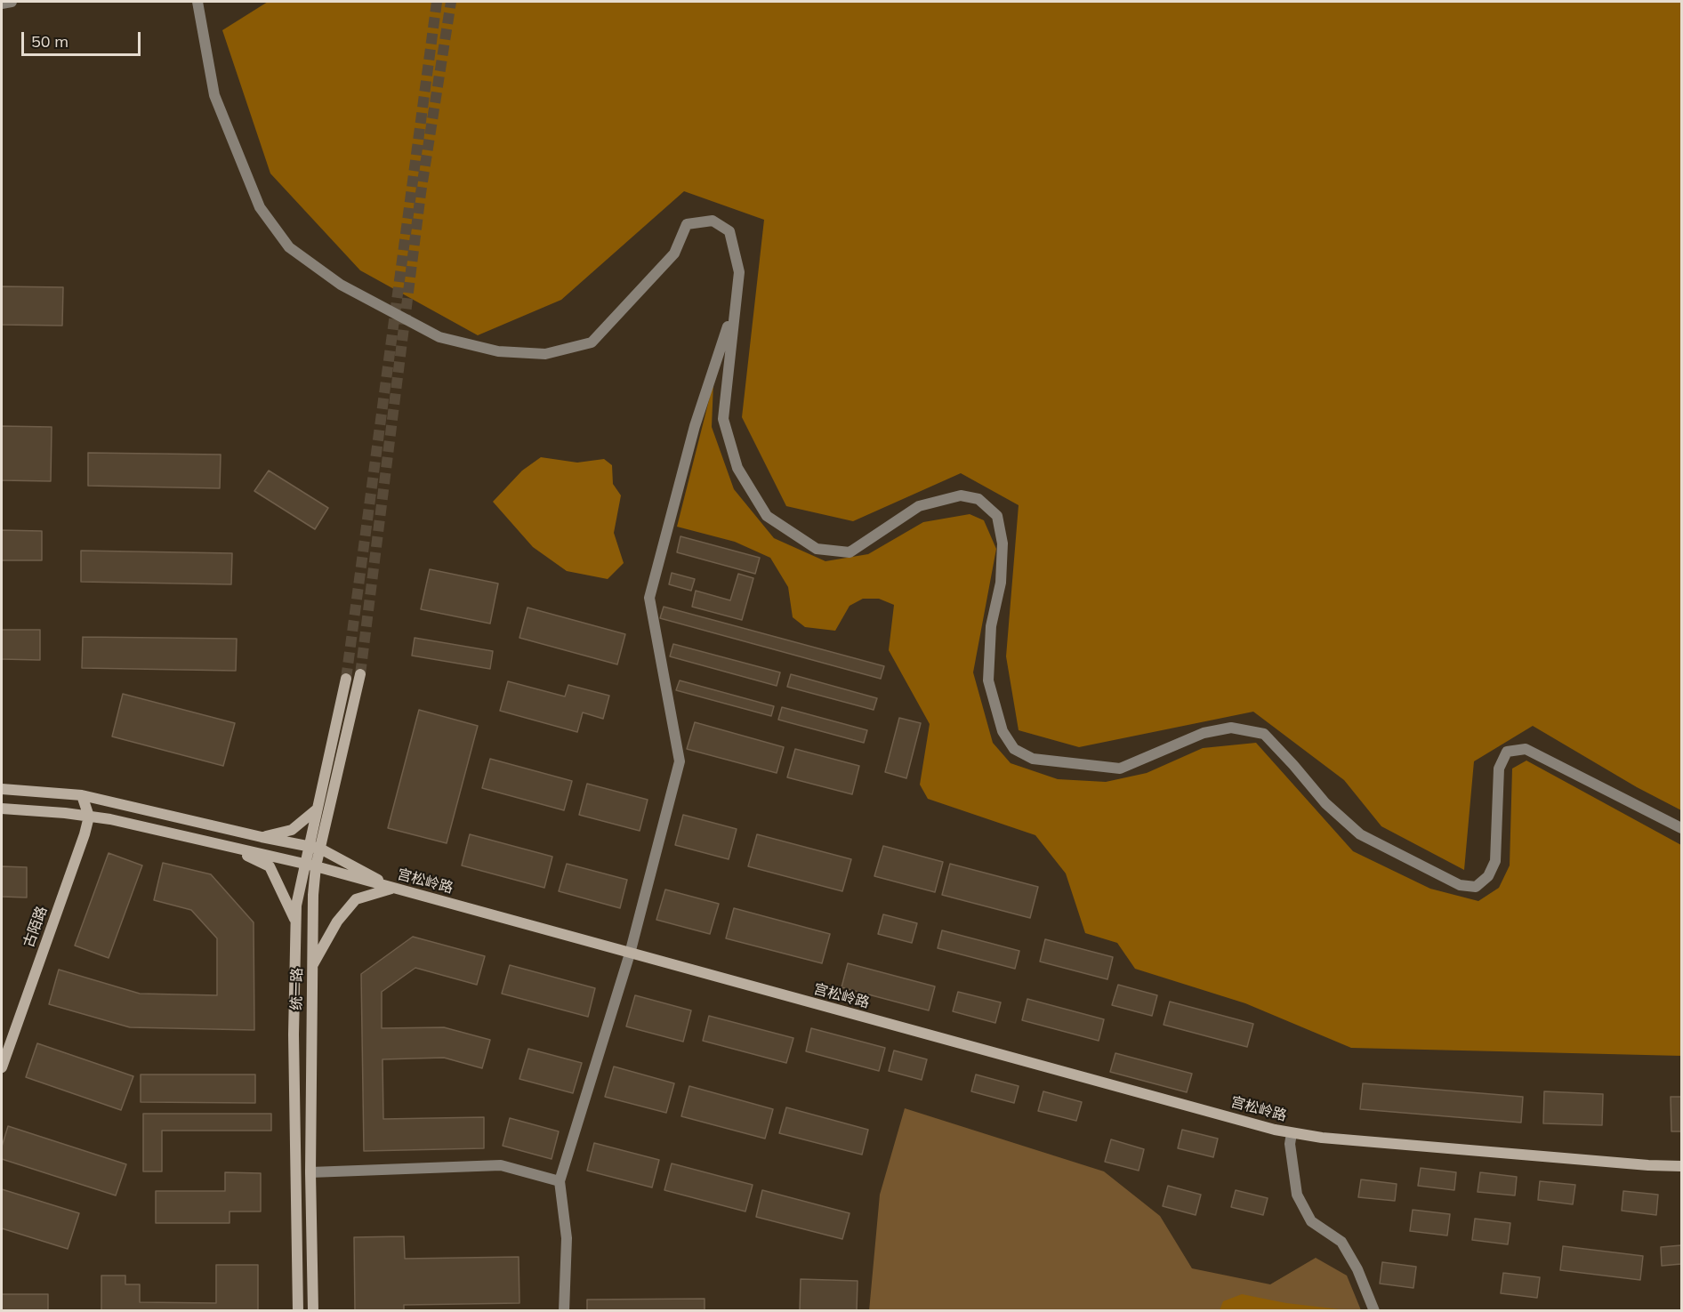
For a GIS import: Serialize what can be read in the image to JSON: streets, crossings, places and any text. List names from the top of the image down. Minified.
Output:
{"streets":{"main road":["宫松岭路","古陌路","统一路"]},"crossings":[["宫松岭路","古陌路"],["宫松岭路","统一路"]],"scale_bar":"50 m"}
